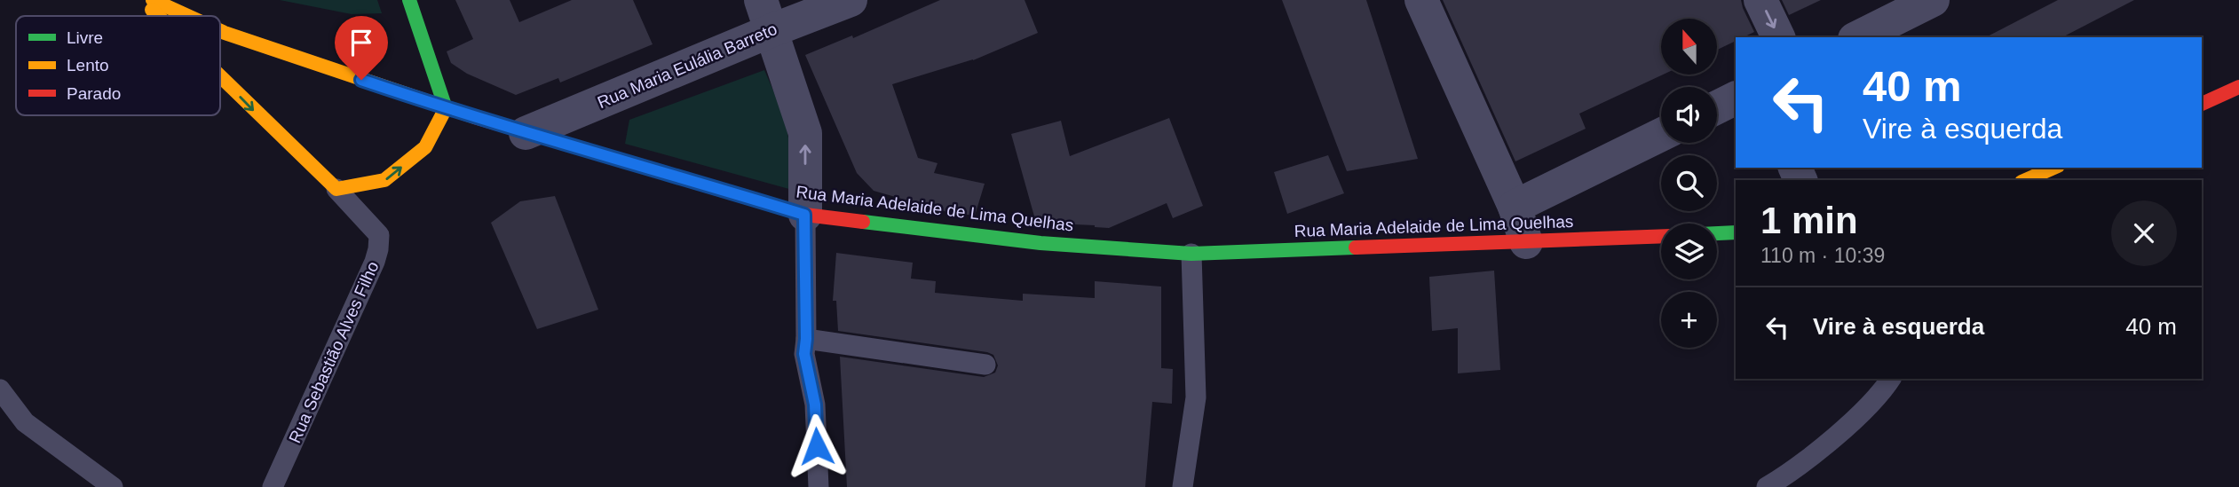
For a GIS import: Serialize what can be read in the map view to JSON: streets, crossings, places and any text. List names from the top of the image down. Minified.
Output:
{"streets":{"street":["Rua Maria Eulália Barreto","Rua Maria Adelaide de Lima Quelhas"],"lane":["Rua Sebastião Alves Filho"]},"crossings":[["Rua Maria Eulália Barreto","Rua Maria Adelaide de Lima Quelhas"]],"legend":["Livre","Lento","Parado"],"north":"top","page":{"map_buttons":"+","turn":["40 m","Vire à esquerda"],"heading":["1 min","110 m · 10:39"],"list":[{"name":"Vire à esquerda","value":"40 m"}]}}
